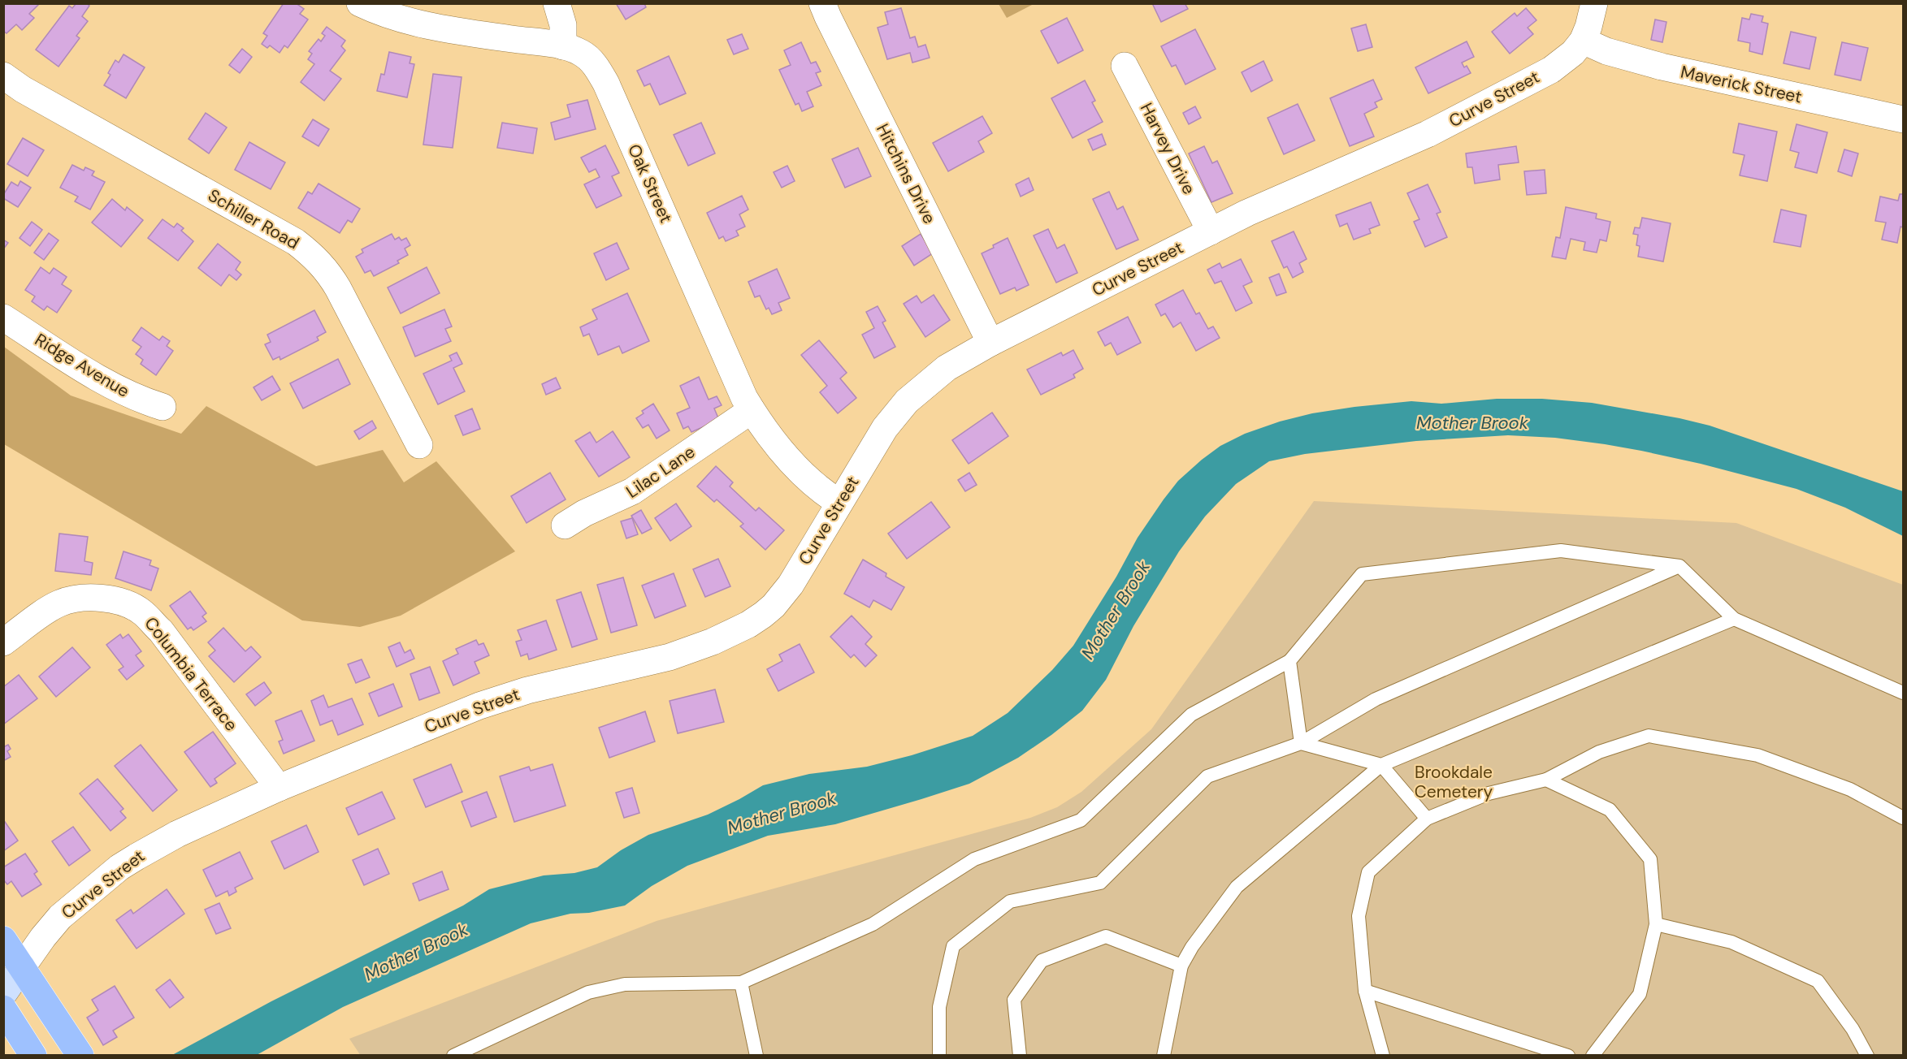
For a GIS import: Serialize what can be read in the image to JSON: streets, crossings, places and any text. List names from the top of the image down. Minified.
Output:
{"streets":{"street":["Maverick Street","Curve Street","Harvey Drive","Hitchins Drive","Oak Street","Schiller Road","Ridge Avenue","Lilac Lane","Columbia Terrace"]},"crossings":[["Maverick Street","Curve Street"],["Curve Street","Harvey Drive"],["Curve Street","Hitchins Drive"],["Curve Street","Oak Street"],["Curve Street","Columbia Terrace"],["Oak Street","Lilac Lane"]],"water":["Mother Brook"],"parks":["Brookdale Cemetery"]}
